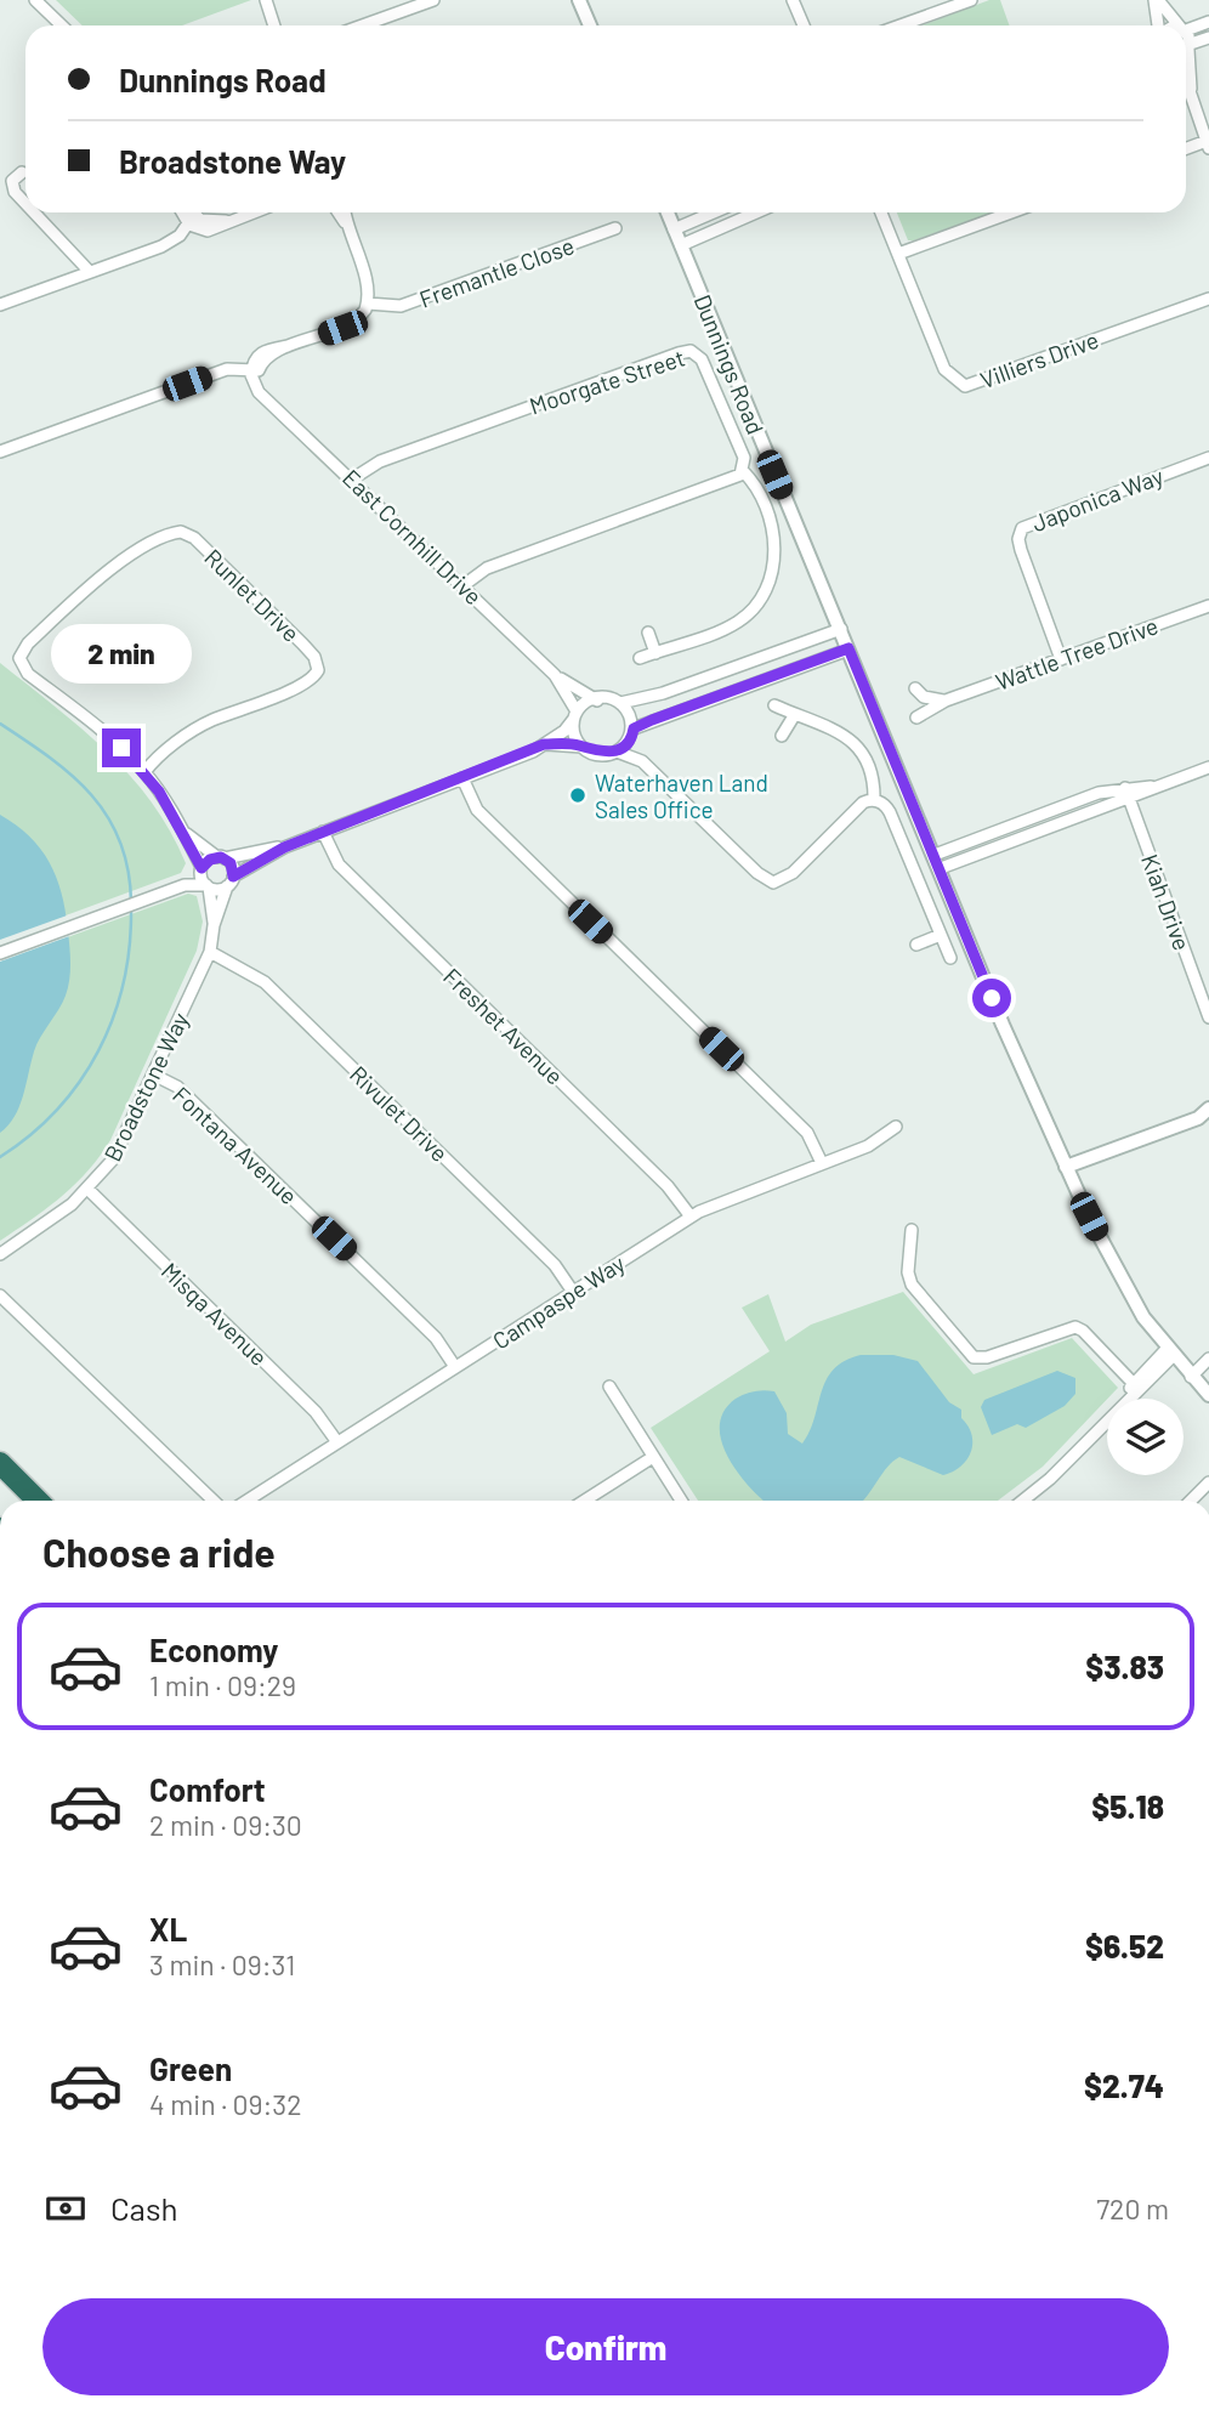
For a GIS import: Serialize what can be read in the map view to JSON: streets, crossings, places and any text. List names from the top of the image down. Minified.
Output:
{"streets":{"street":["Fremantle Close","Villiers Drive","Dunnings Road","Moorgate Street","Japonica Way","East Cornhill Drive","Runlet Drive","Wattle Tree Drive","Kiah Drive","Freshet Avenue","Broadstone Way","Rivulet Drive","Fontana Avenue","Campaspe Way","Misqa Avenue"]},"crossings":[["Moorgate Street","East Cornhill Drive"],["Japonica Way","Wattle Tree Drive"],["Freshet Avenue","Campaspe Way"],["Broadstone Way","Rivulet Drive"],["Broadstone Way","Fontana Avenue"],["Broadstone Way","Misqa Avenue"],["Rivulet Drive","Campaspe Way"],["Fontana Avenue","Campaspe Way"],["Campaspe Way","Misqa Avenue"]],"places":["Waterhaven Land Sales Office"],"page":{"banner":["Dunnings Road","Broadstone Way"],"bubble":"2 min","heading":"Choose a ride","list":[{"name":"Economy","note":"1 min · 09:29","value":"$3.83"},{"name":"Comfort","note":"2 min · 09:30","value":"$5.18"},{"name":"XL","note":"3 min · 09:31","value":"$6.52"},{"name":"Green","note":"4 min · 09:32","value":"$2.74"}],"pay":["Cash","720 m"],"buttons":"Confirm"}}
